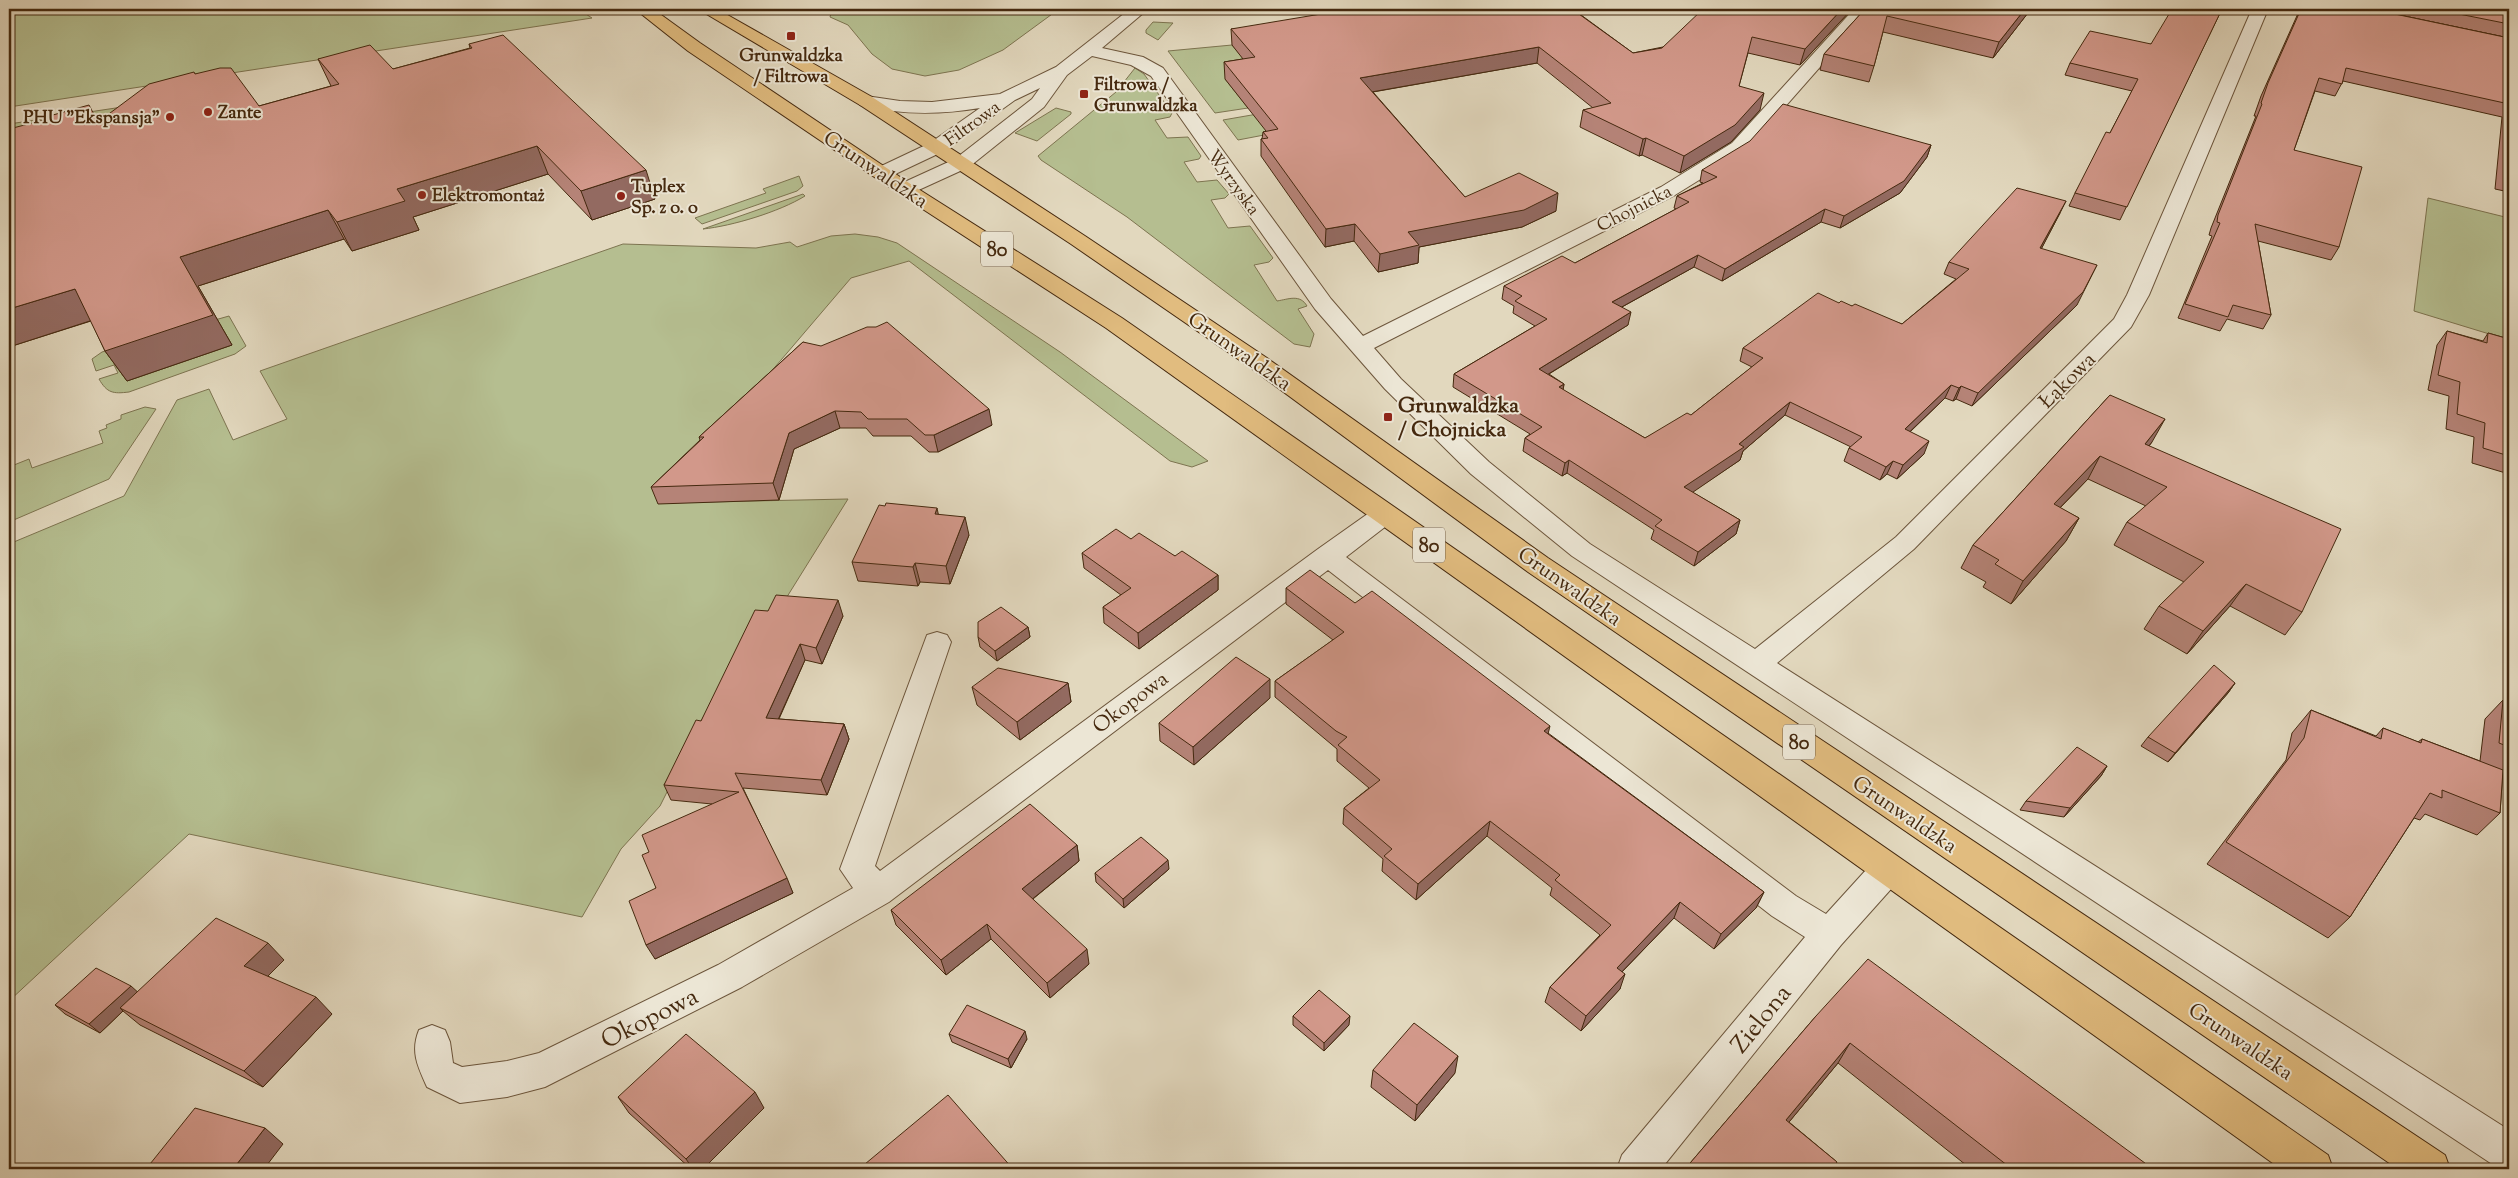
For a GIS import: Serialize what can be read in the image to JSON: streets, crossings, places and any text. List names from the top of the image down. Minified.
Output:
{"streets":{"main road":["Grunwaldzka","80"],"street":["Filtrowa","Wyrzyska","Chojnicka","Łąkowa","Okopowa","Zielona"]},"crossings":[["Filtrowa","Grunwaldzka"],["Filtrowa","Wyrzyska"],["Grunwaldzka","Okopowa"],["Grunwaldzka","Zielona"],["Wyrzyska","Chojnicka"],["Wyrzyska","Łąkowa"]],"places":{"transit":["Grunwaldzka / Filtrowa","Filtrowa / Grunwaldzka","Grunwaldzka / Chojnicka"],"other":["Zante","PHU \"Ekspansja\"","Elektromontaż","Tuplex Sp. z o. o"]}}
